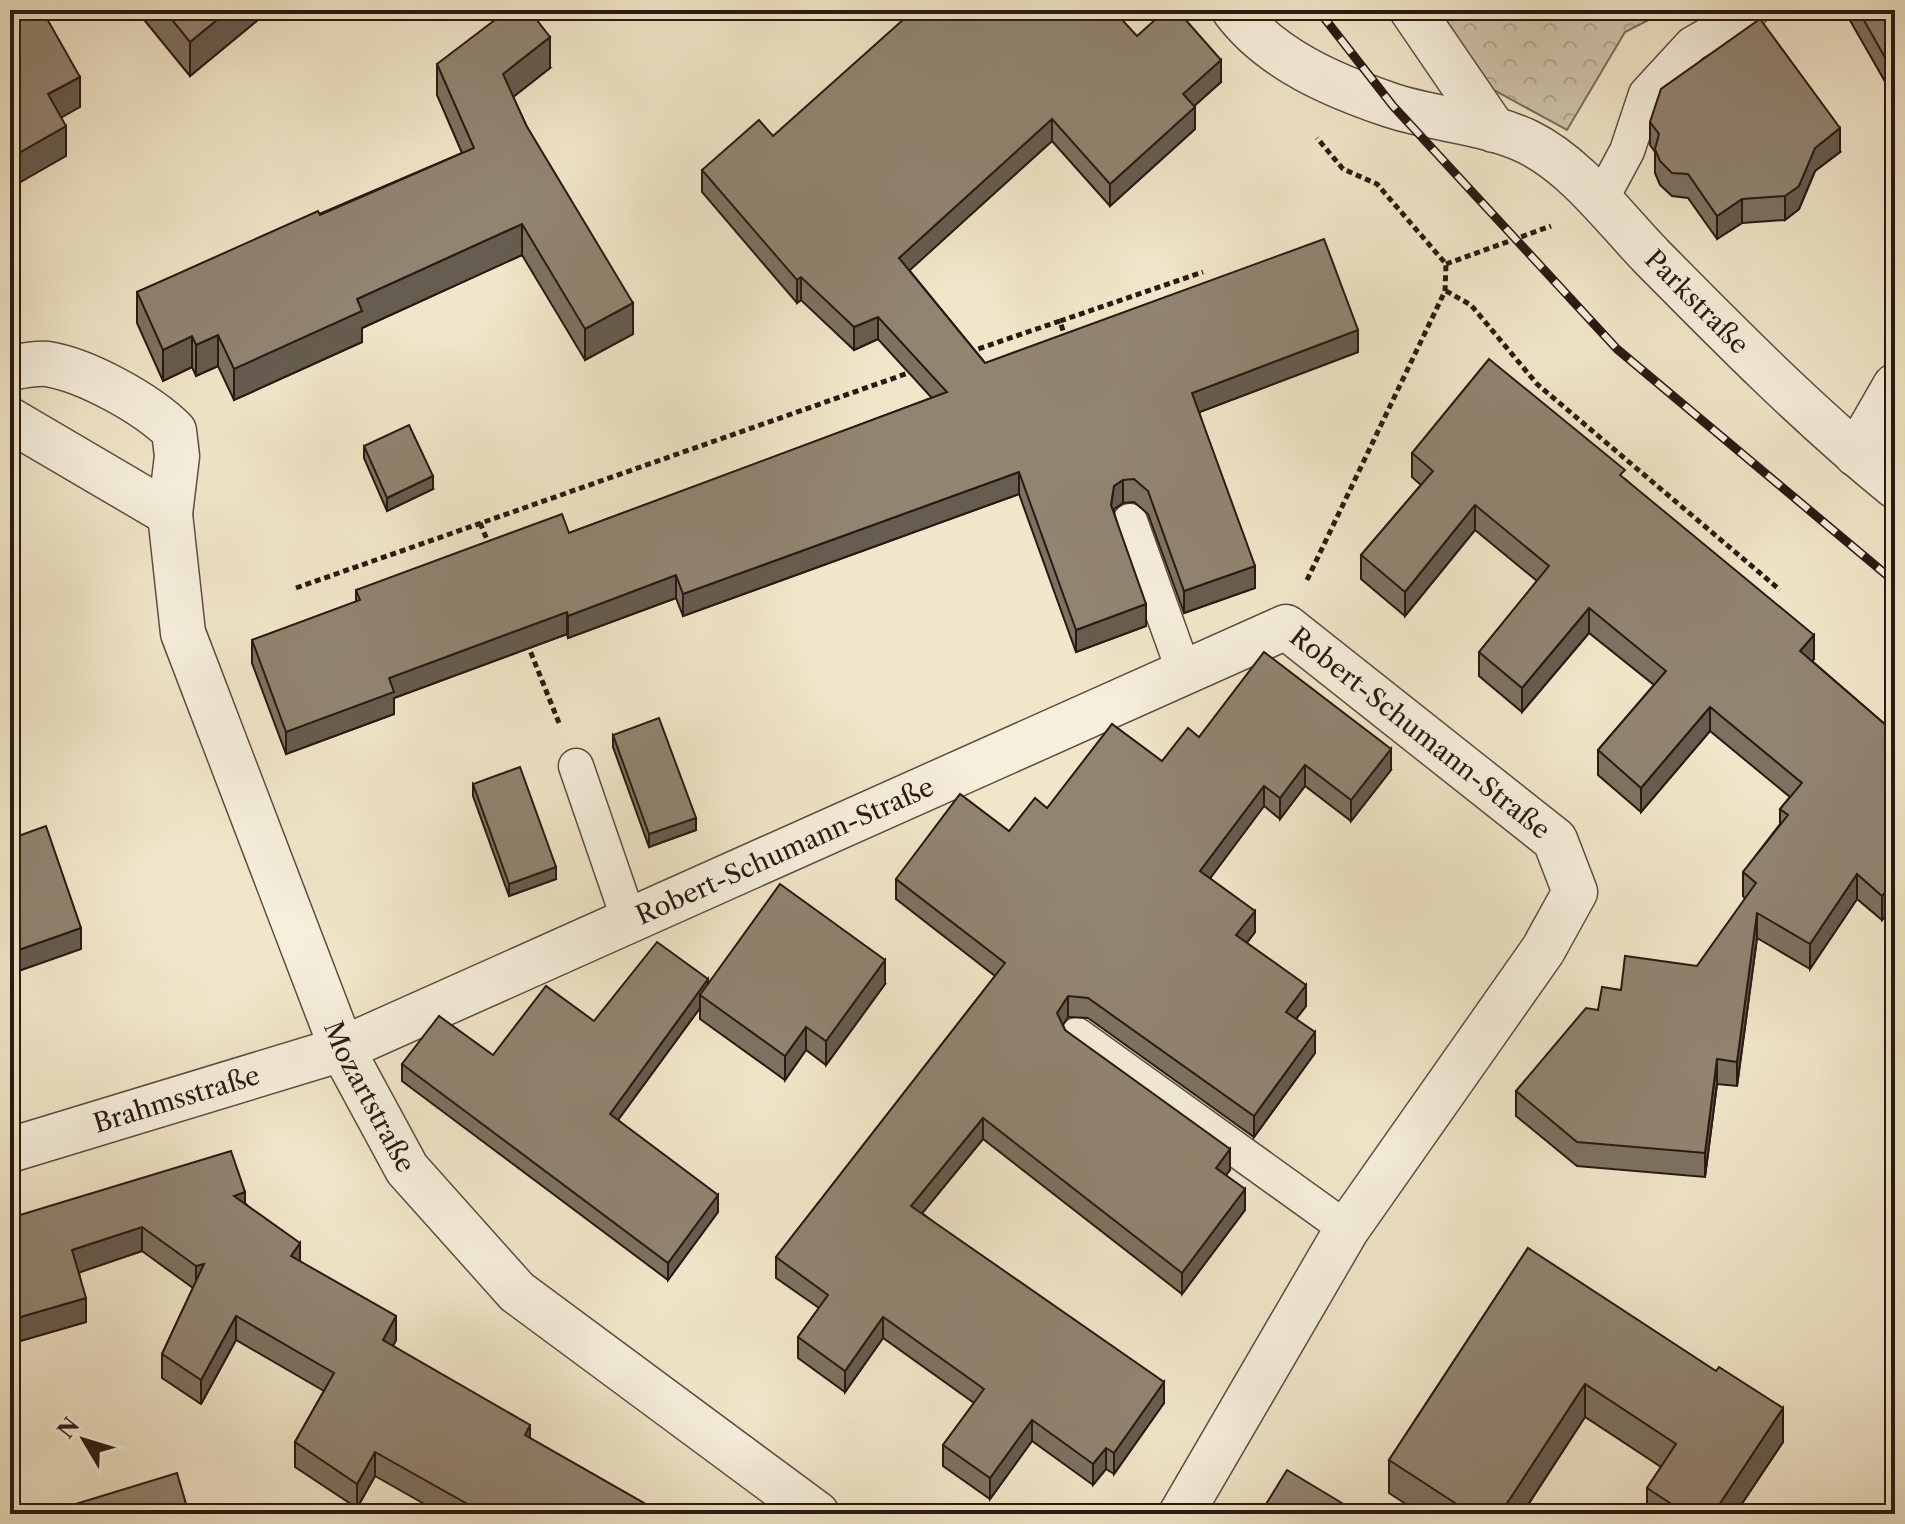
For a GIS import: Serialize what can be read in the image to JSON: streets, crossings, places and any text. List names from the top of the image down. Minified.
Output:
{"streets":{"street":["Parkstraße","Robert-Schumann-Straße","Mozartstraße","Brahmsstraße"]},"crossings":[["Robert-Schumann-Straße","Mozartstraße"],["Robert-Schumann-Straße","Brahmsstraße"],["Mozartstraße","Brahmsstraße"]],"north":"top left"}
